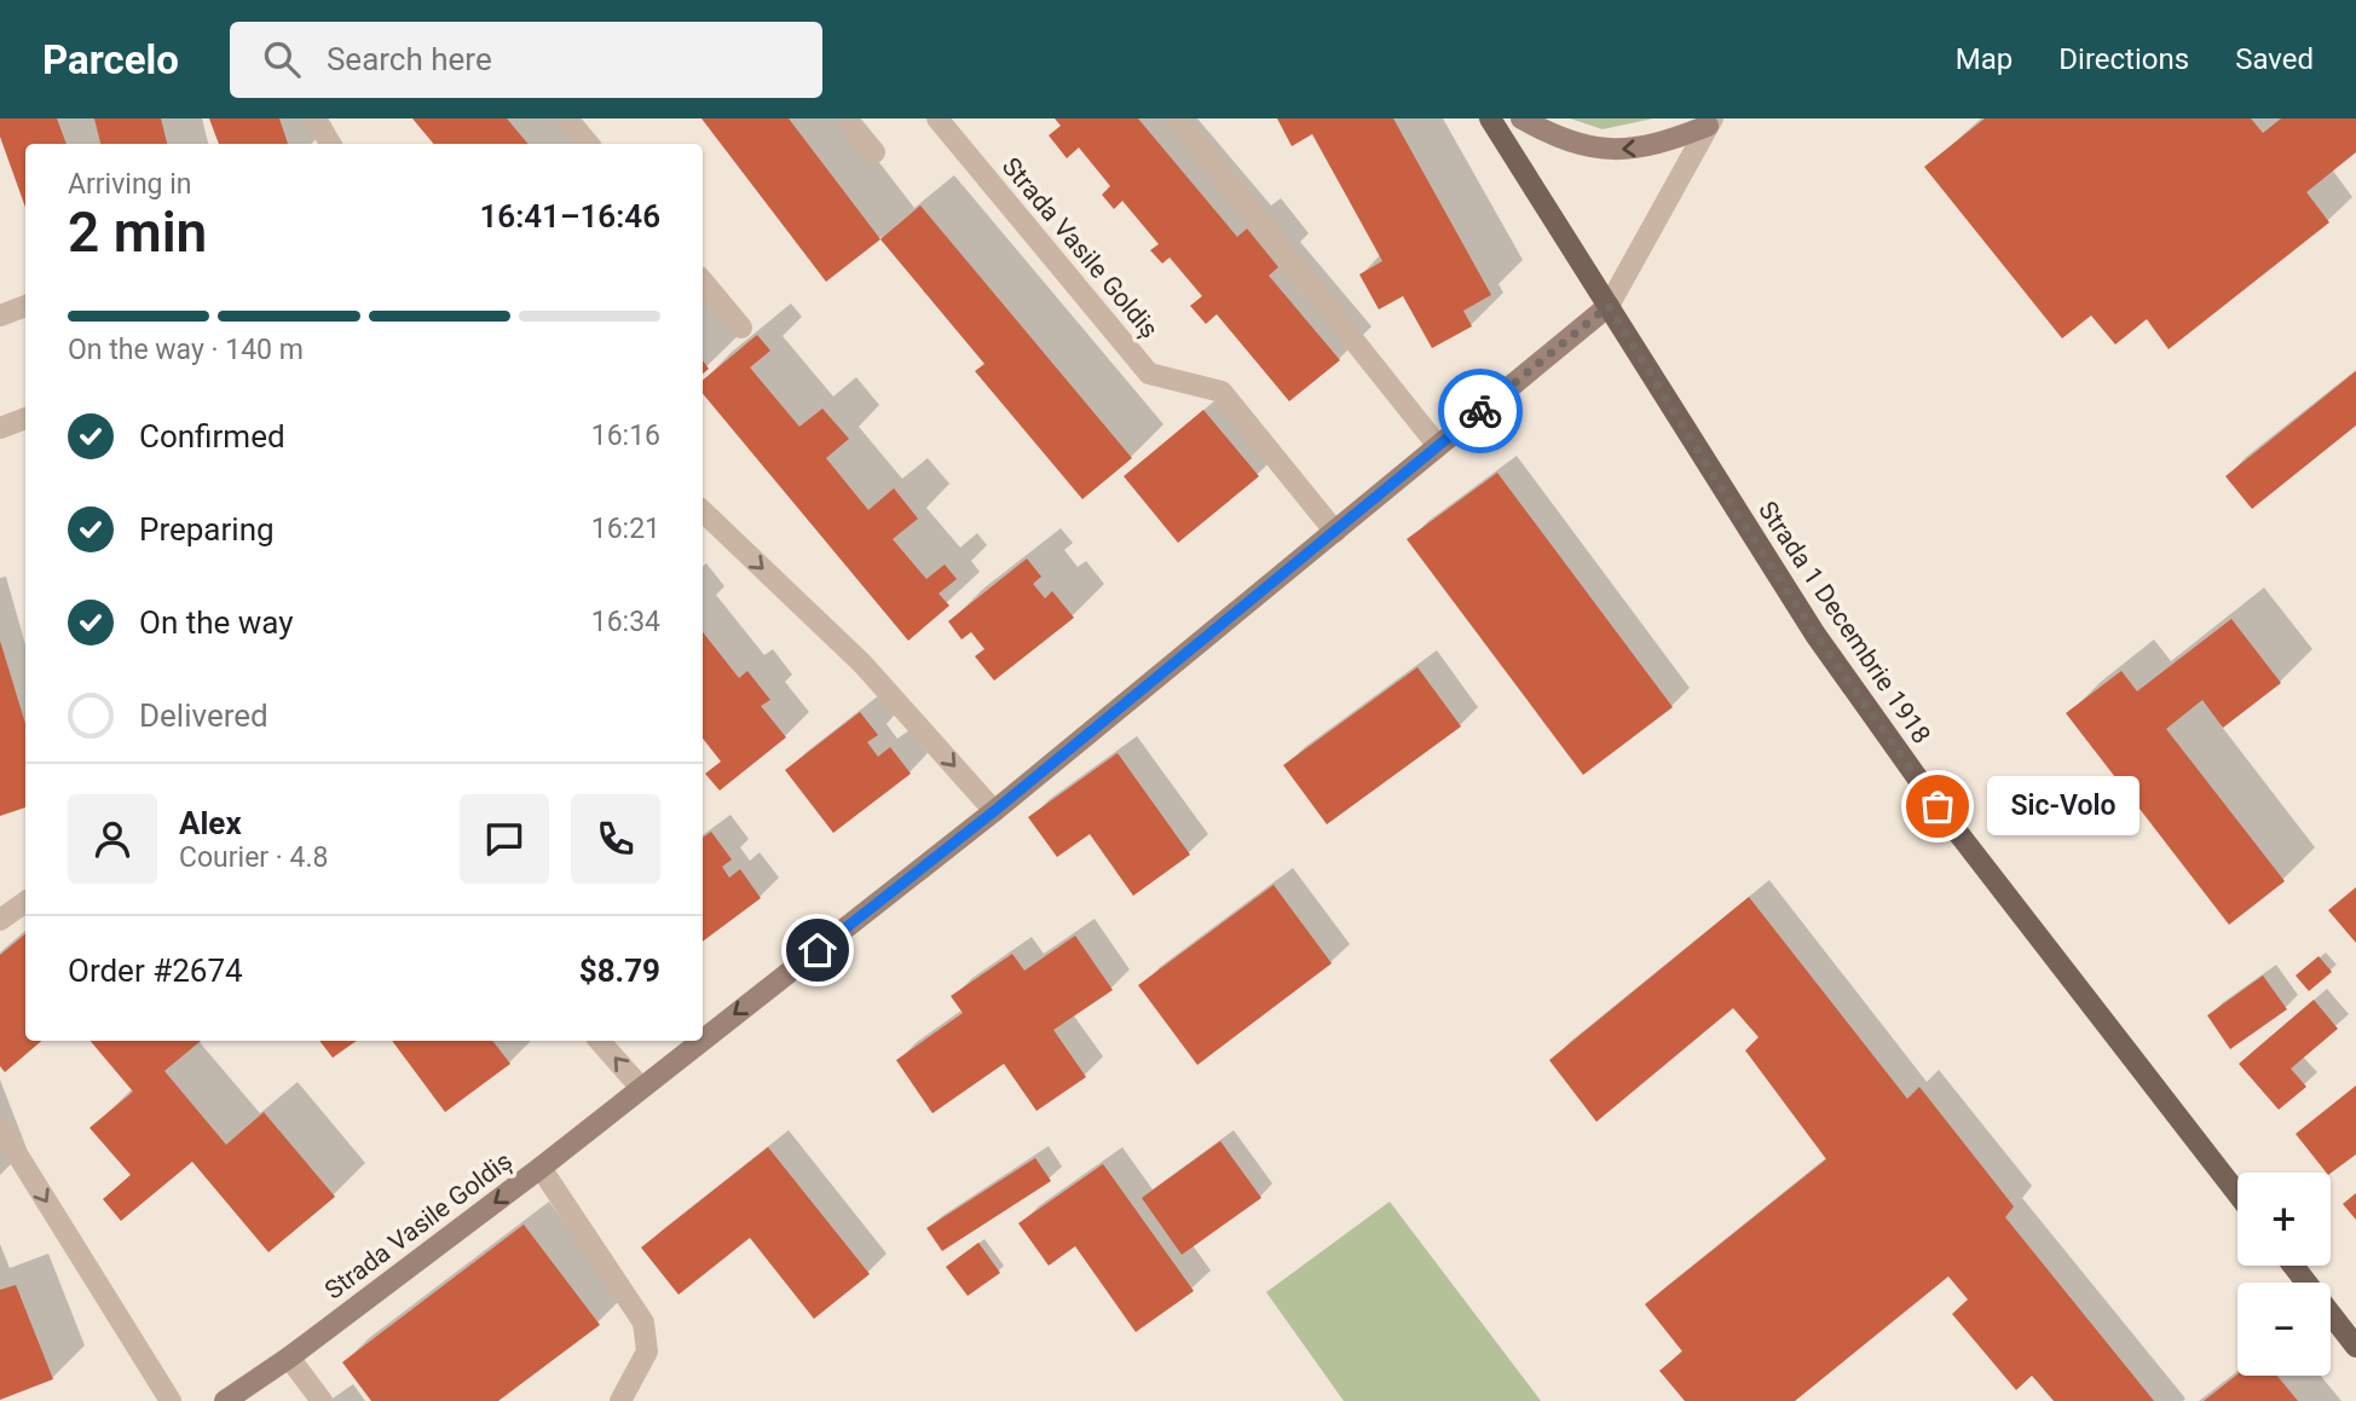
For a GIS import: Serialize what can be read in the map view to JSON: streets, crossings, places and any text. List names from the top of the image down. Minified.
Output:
{"streets":{"main road":["Strada 1 Decembrie 1918"],"street":["Strada Vasile Goldiș"]},"crossings":[["Strada Vasile Goldiș","Strada 1 Decembrie 1918"]],"places":["Sic-Volo"],"page":{"header":"Parcelo","search":"Search here","nav":["Map","Directions","Saved"],"heading":["2 min","Arriving in","16:41–16:46"],"panel":["Alex","Courier · 4.8","Order #2674","$8.79"],"bar":"On the way · 140 m","list":[["Confirmed","16:16"],["Preparing","16:21"],["On the way","16:34"],"Delivered"],"bubble":"Sic-Volo","map_buttons":["+","−"]}}
